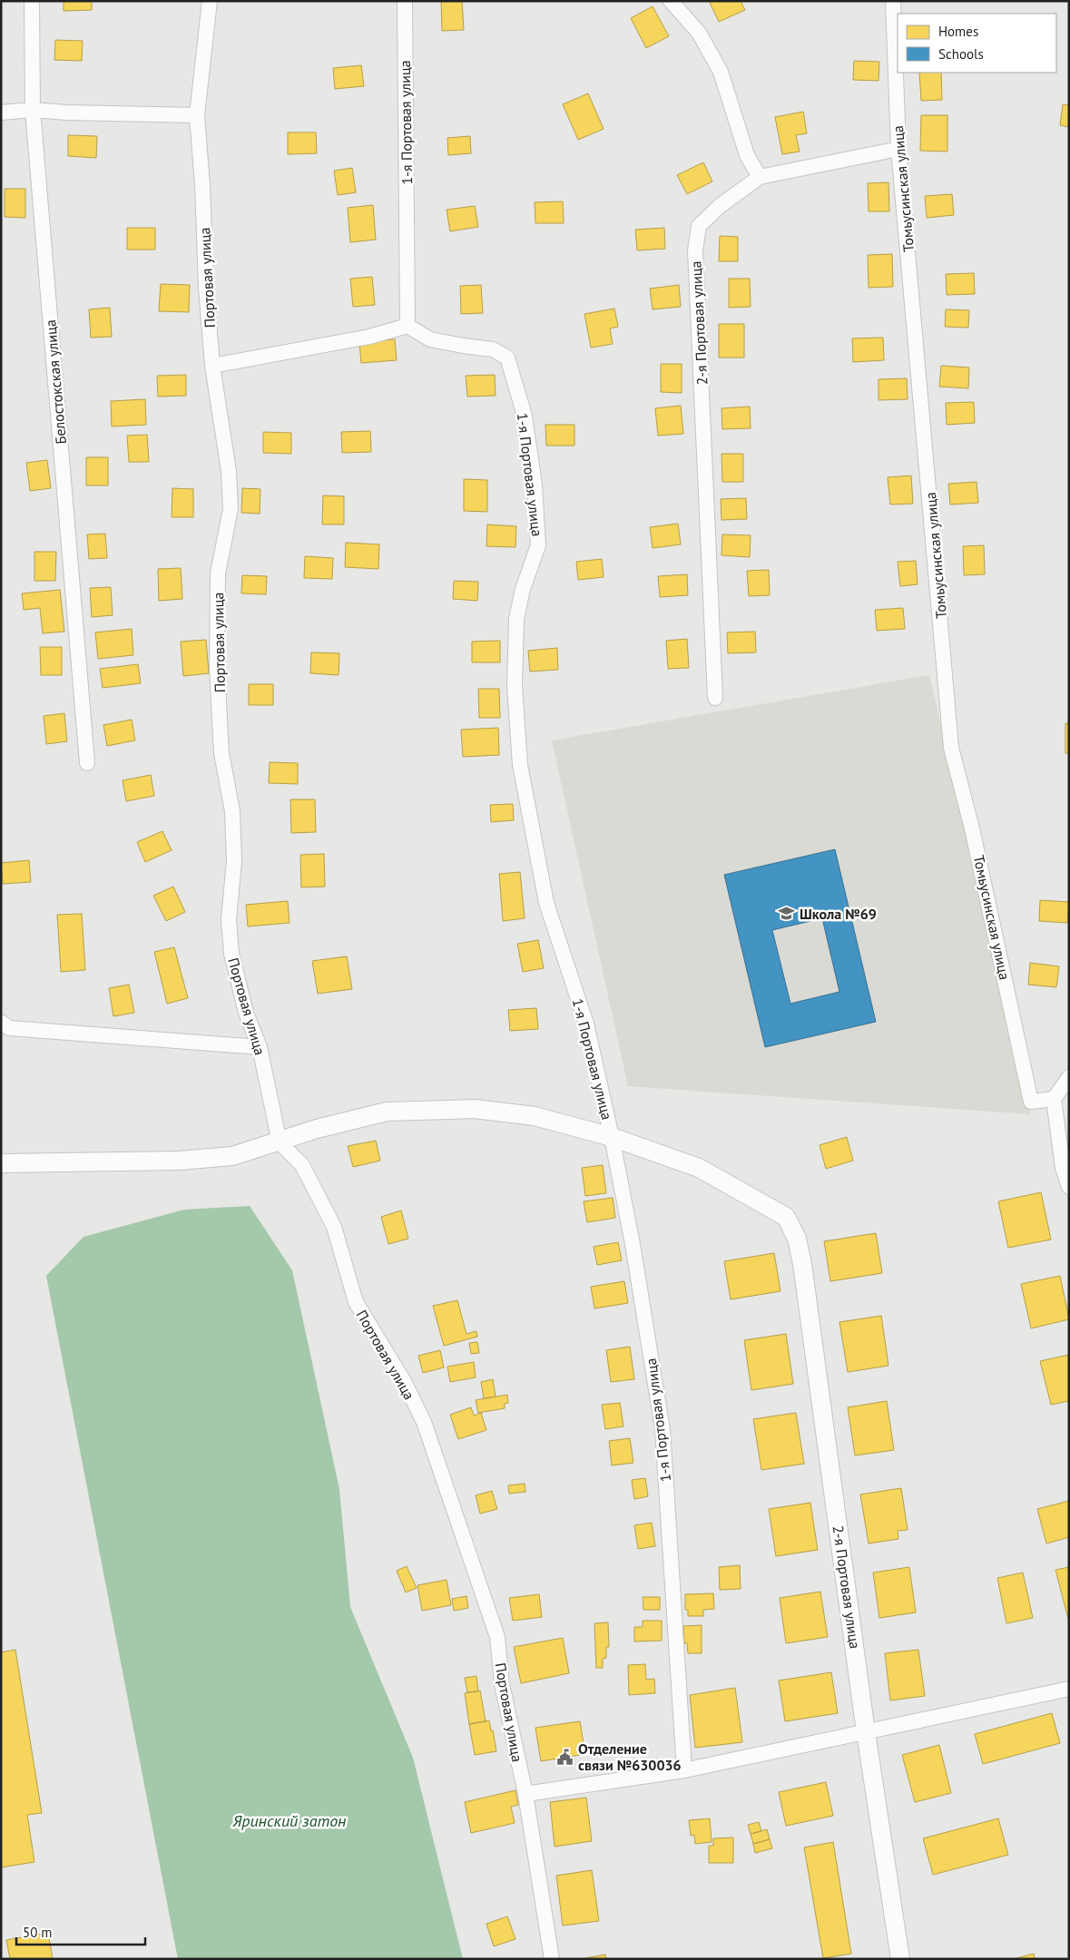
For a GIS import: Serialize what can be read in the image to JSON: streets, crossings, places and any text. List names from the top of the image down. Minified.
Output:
{"streets":{"street":["1-я Портовая улица","Томьусинская улица","Портовая улица","2-я Портовая улица","Белостокская улица"]},"crossings":[["1-я Портовая улица","2-я Портовая улица"]],"water":["Яринский затон"],"places":{"school or university":["Школа №69"],"public building":["Отделение связи №630036"]},"legend":["Homes","Schools"],"scale_bar":"50 m"}
